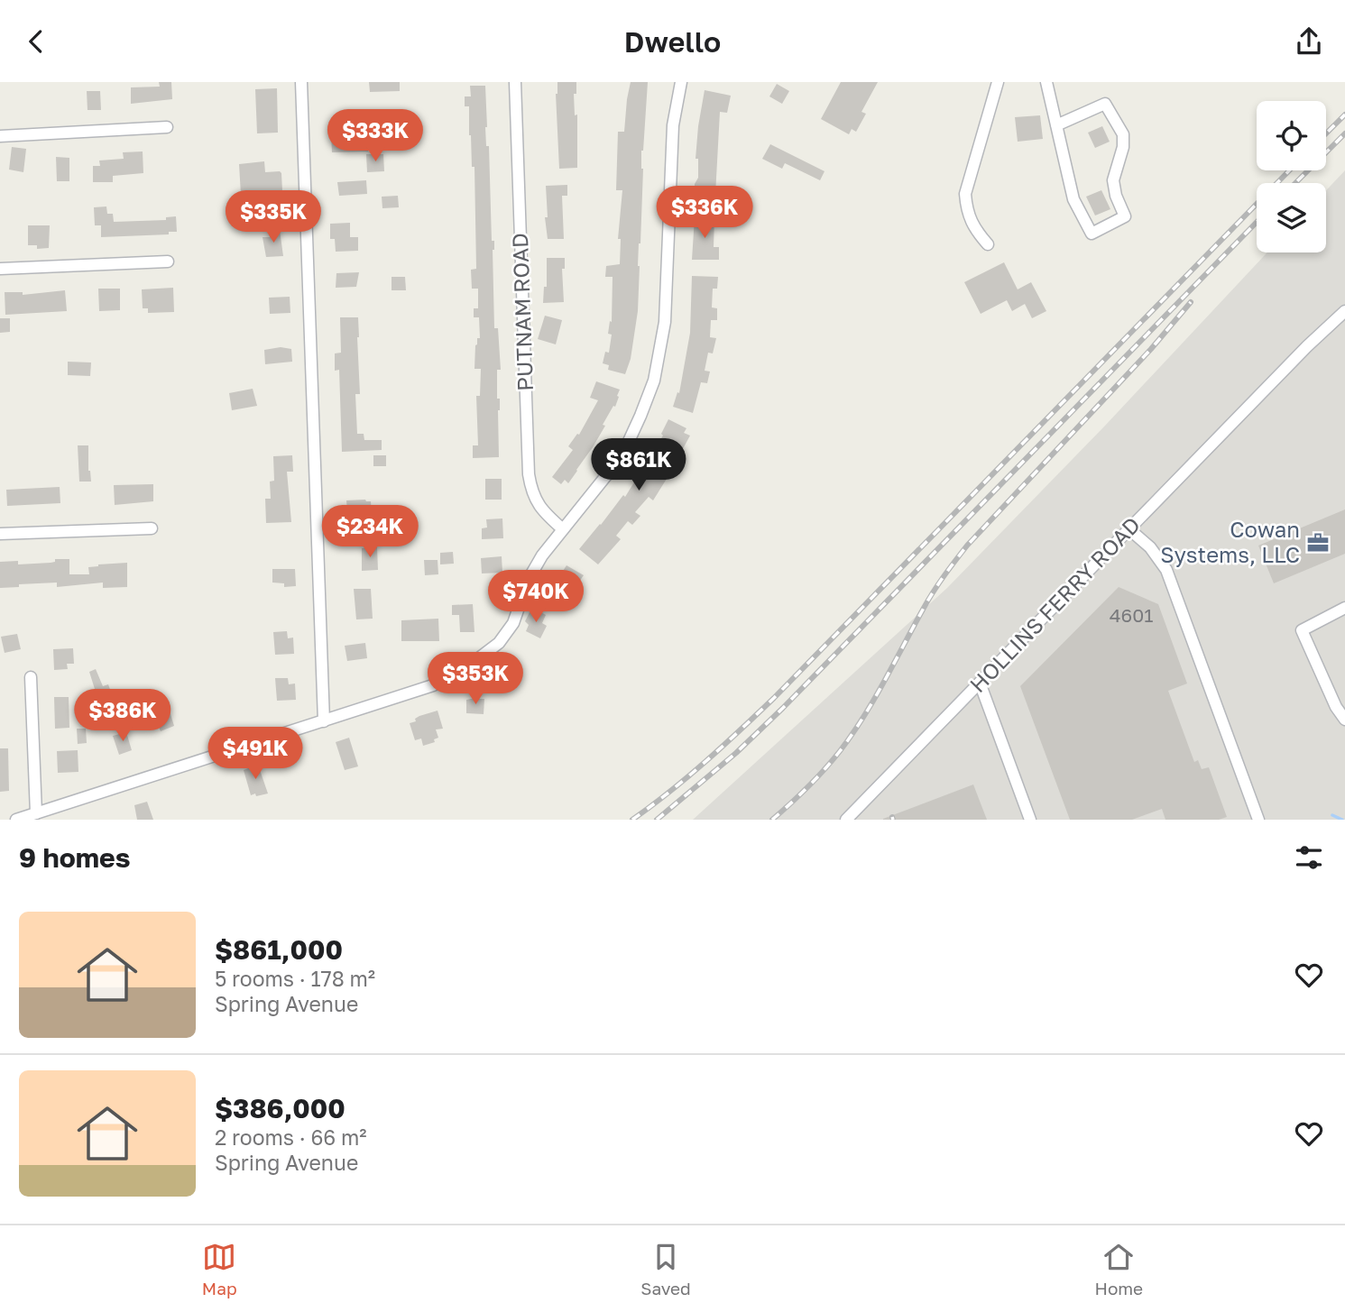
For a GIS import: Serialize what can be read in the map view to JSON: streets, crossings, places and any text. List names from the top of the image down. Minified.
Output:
{"streets":{"street":["PUTNAM ROAD","HOLLINS FERRY ROAD"]},"places":{"office":["Cowan Systems, LLC"]},"house_numbers":["4601"],"page":{"header":"Dwello","price":["$333K","$336K","$335K","$861K","$234K","$740K","$353K","$386K","$491K"],"heading":"9 homes","list":[{"name":"$861,000","note":"5 rooms · 178 m² · Spring Avenue"},{"name":"$386,000","note":"2 rooms · 66 m² · Spring Avenue"}],"tabs":["Map","Saved","Home"]}}
